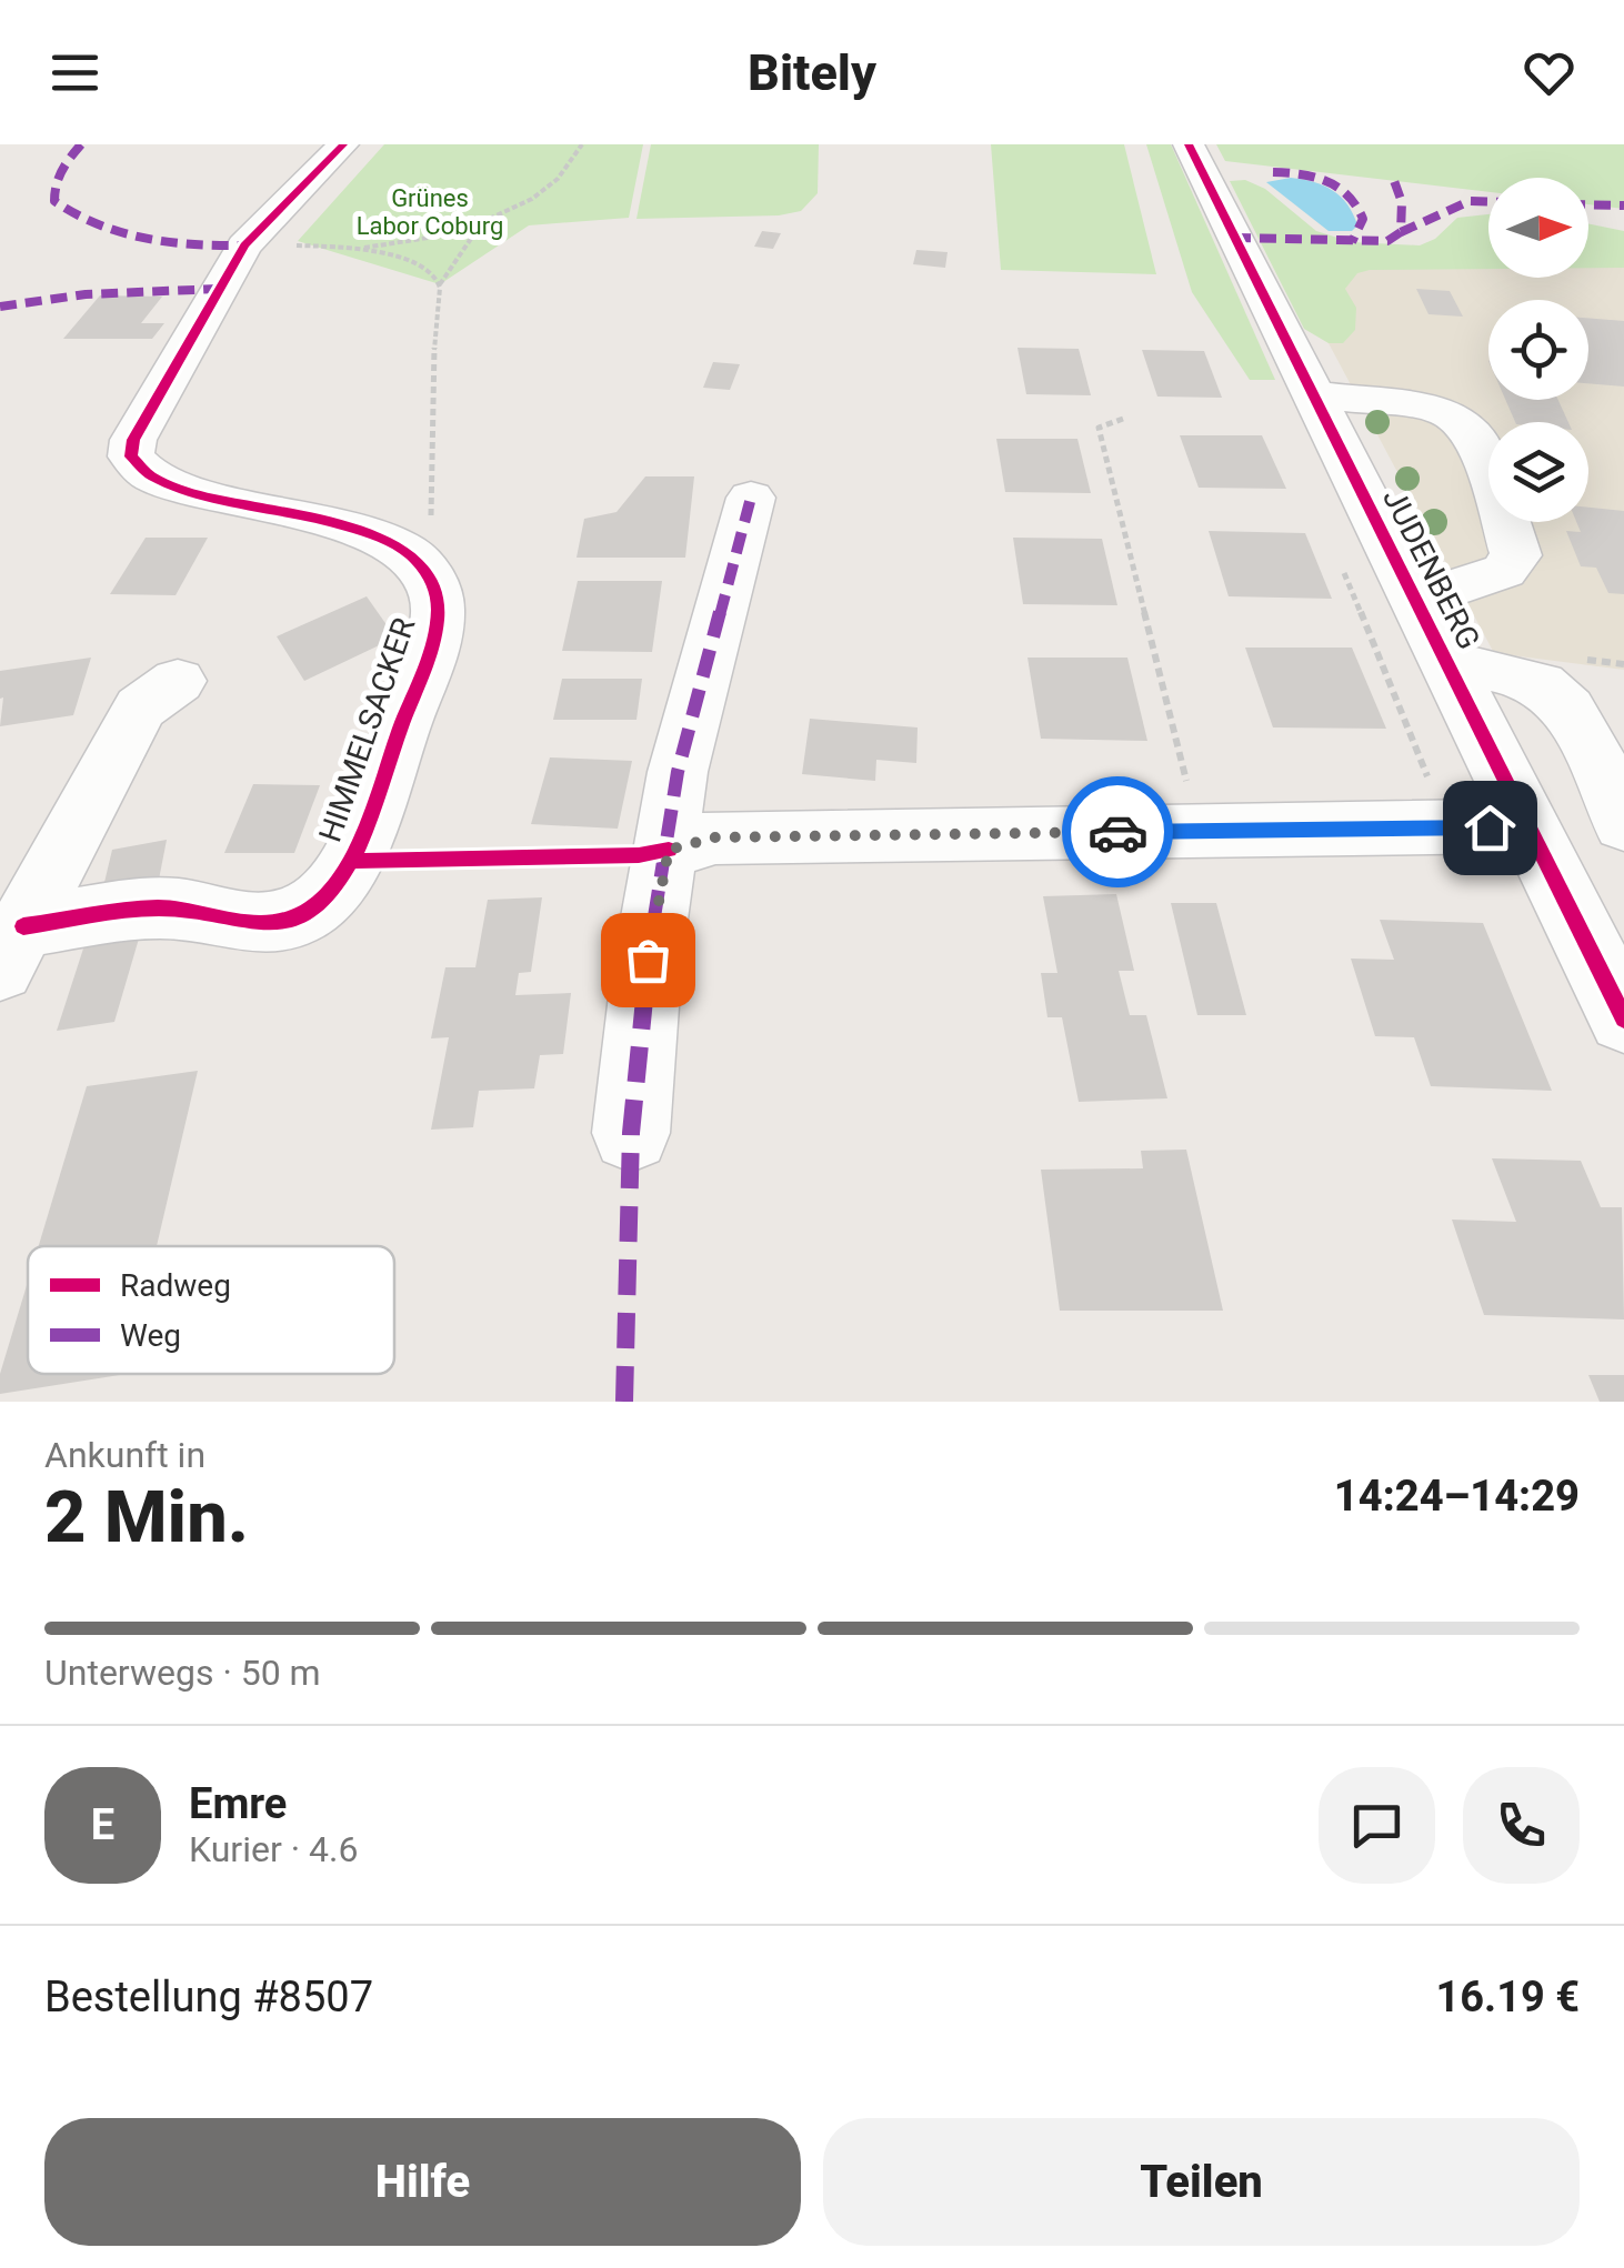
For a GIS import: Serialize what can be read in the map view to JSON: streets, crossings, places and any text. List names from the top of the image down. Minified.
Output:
{"streets":{"street":["JUDENBERG","HIMMELSACKER"]},"parks":["Grünes Labor Coburg"],"legend":["Radweg","Weg"],"north":"right","page":{"header":"Bitely","heading":["2 Min.","Ankunft in","14:24–14:29"],"panel":["Emre","Kurier · 4.6","Bestellung #8507","16.19 €"],"bar":"Unterwegs · 50 m","round":"E","buttons":["Hilfe","Teilen"]}}
